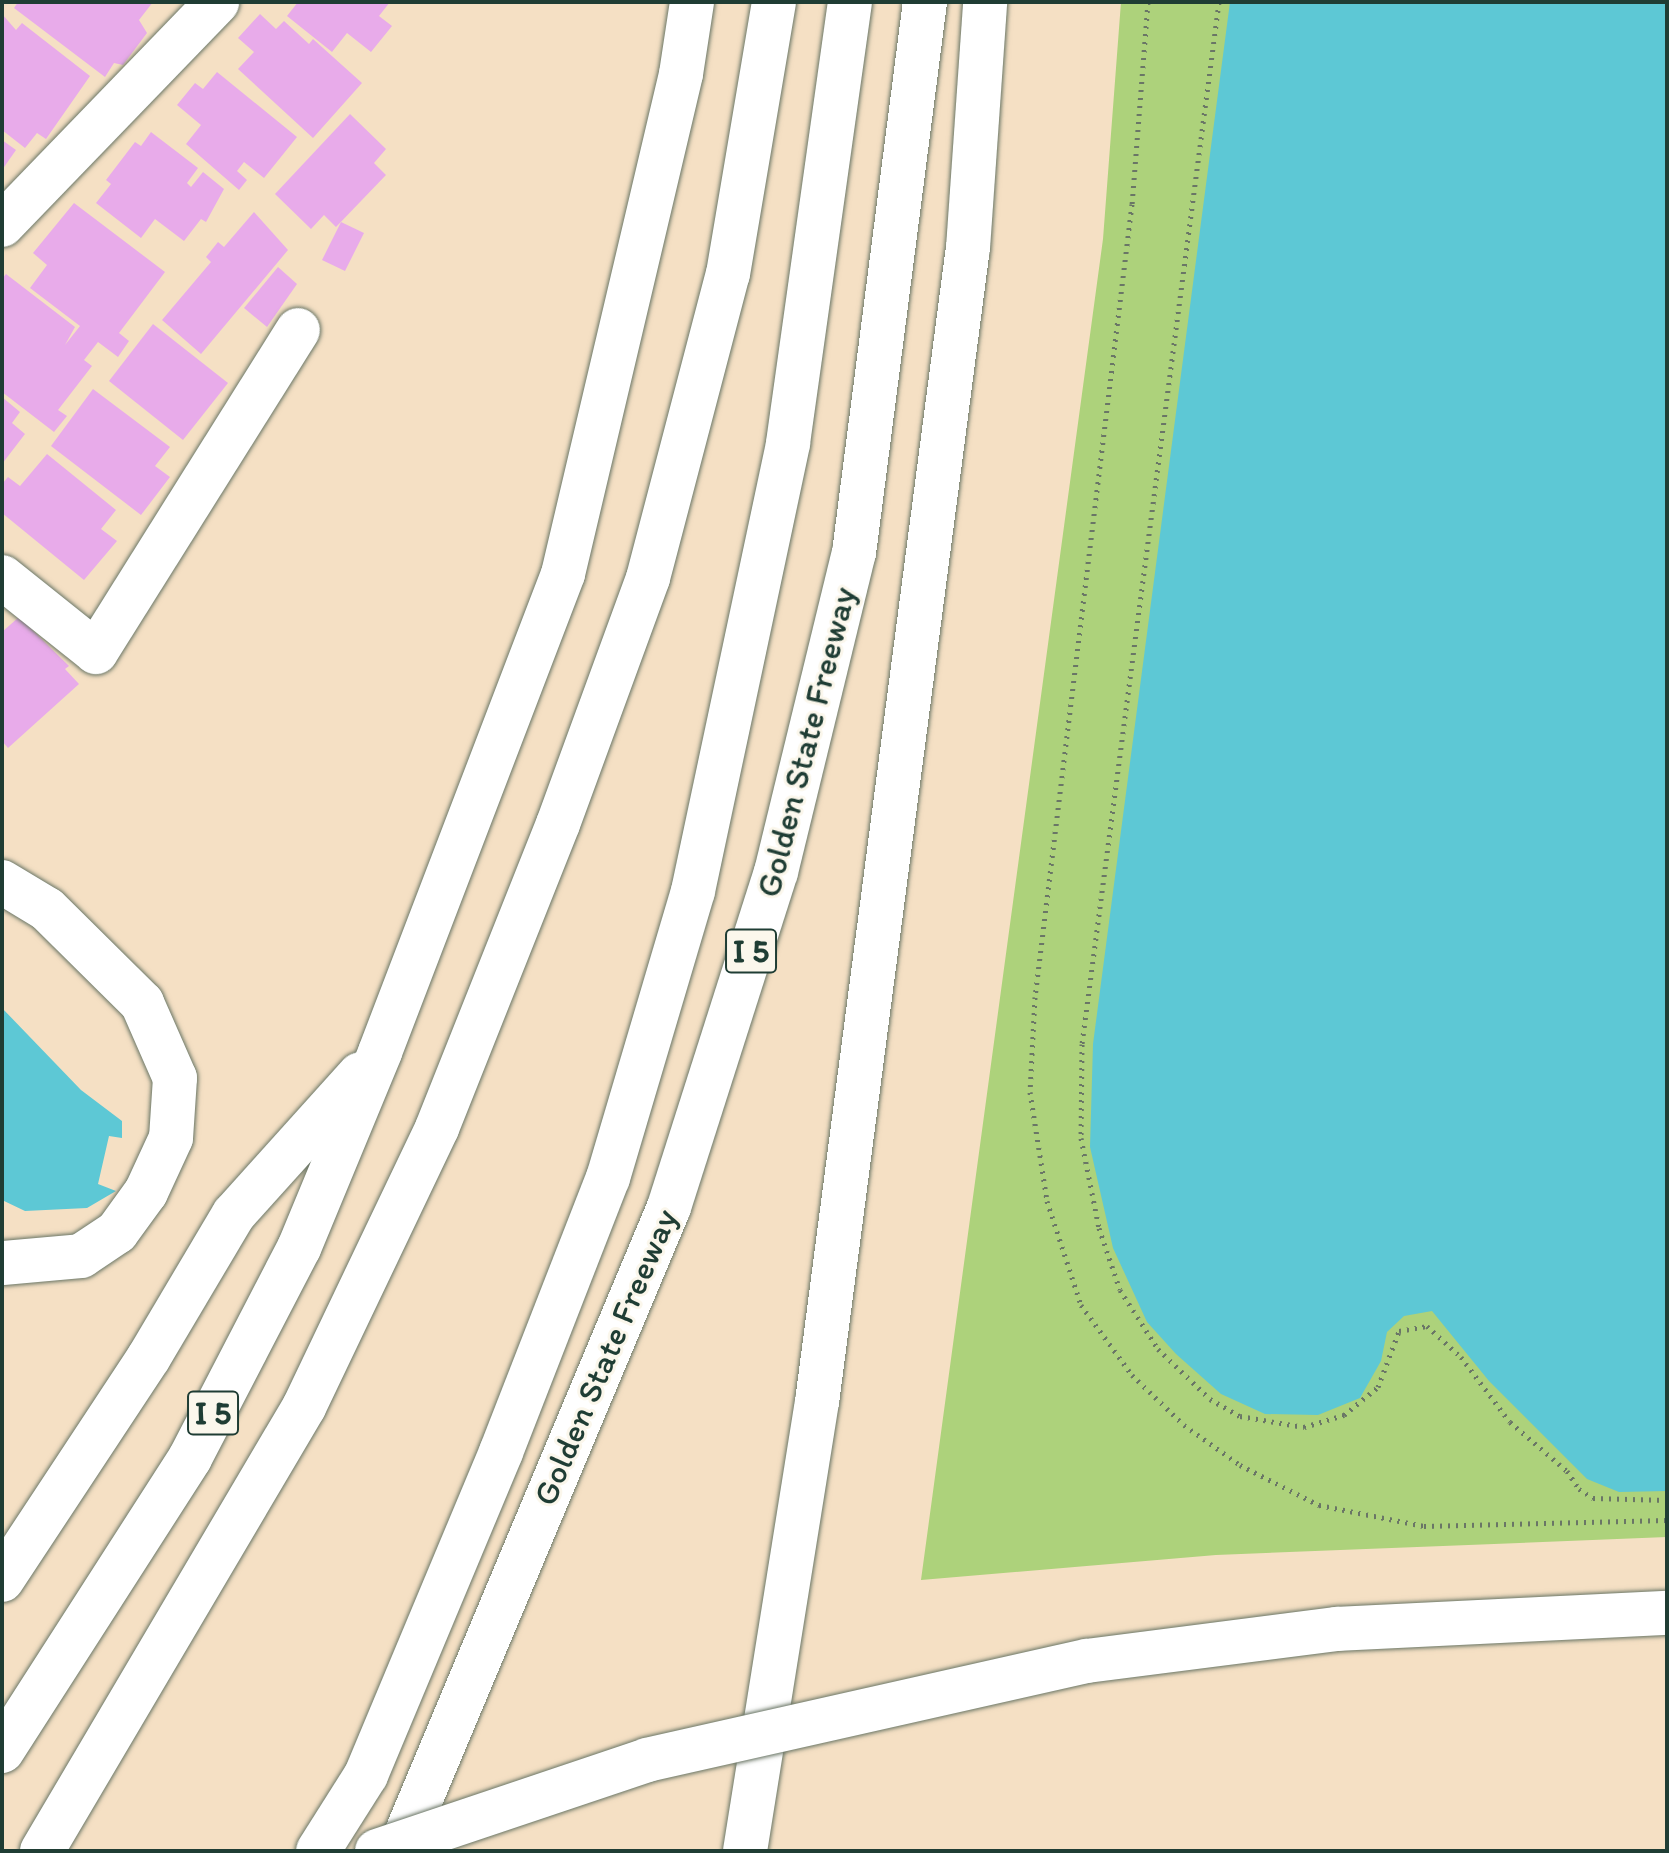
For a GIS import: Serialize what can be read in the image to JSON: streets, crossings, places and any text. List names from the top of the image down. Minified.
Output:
{"streets":{"main road":["Golden State Freeway","I 5"]}}
